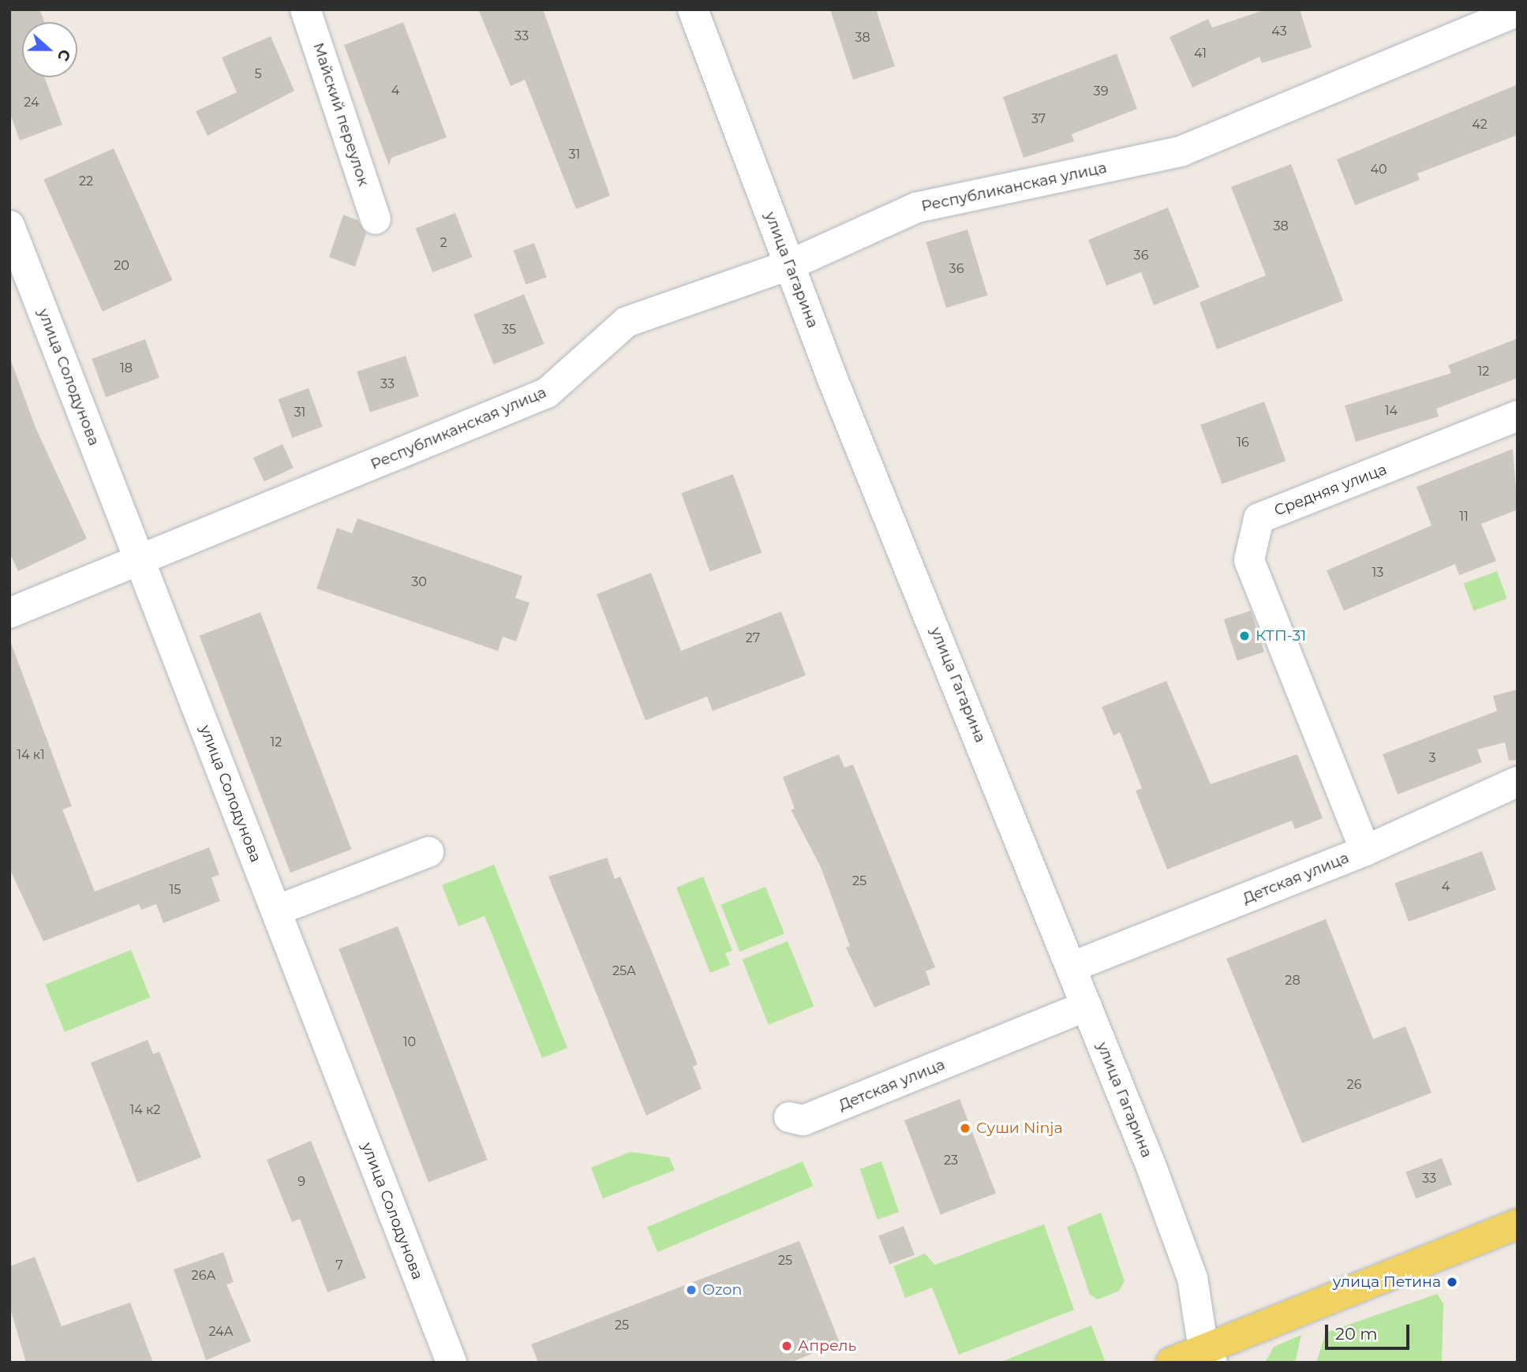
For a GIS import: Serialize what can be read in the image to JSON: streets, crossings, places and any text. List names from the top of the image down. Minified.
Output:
{"streets":{"street":["Майский переулок","Республиканская улица","улица Гагарина","улица Солодунова","Средняя улица","Детская улица"]},"crossings":[["Республиканская улица","улица Гагарина"],["Республиканская улица","улица Солодунова"],["улица Гагарина","Детская улица"],["Средняя улица","Детская улица"]],"places":["КТП-31","Суши Ninja","улица Петина","Ozon","Апрель"],"house_numbers":["43","33","38","41","5","4","39","24","37","42","31","40","22","38","2","36","20","36","35","18","12","33","14","31","16","11","13","30","27","12","14 к1","3","25","4","15","25А","28","10","26","14 к2","23","33","9","25","7","26А","25","24А"],"scale_bar":"20 m","north":"right"}
